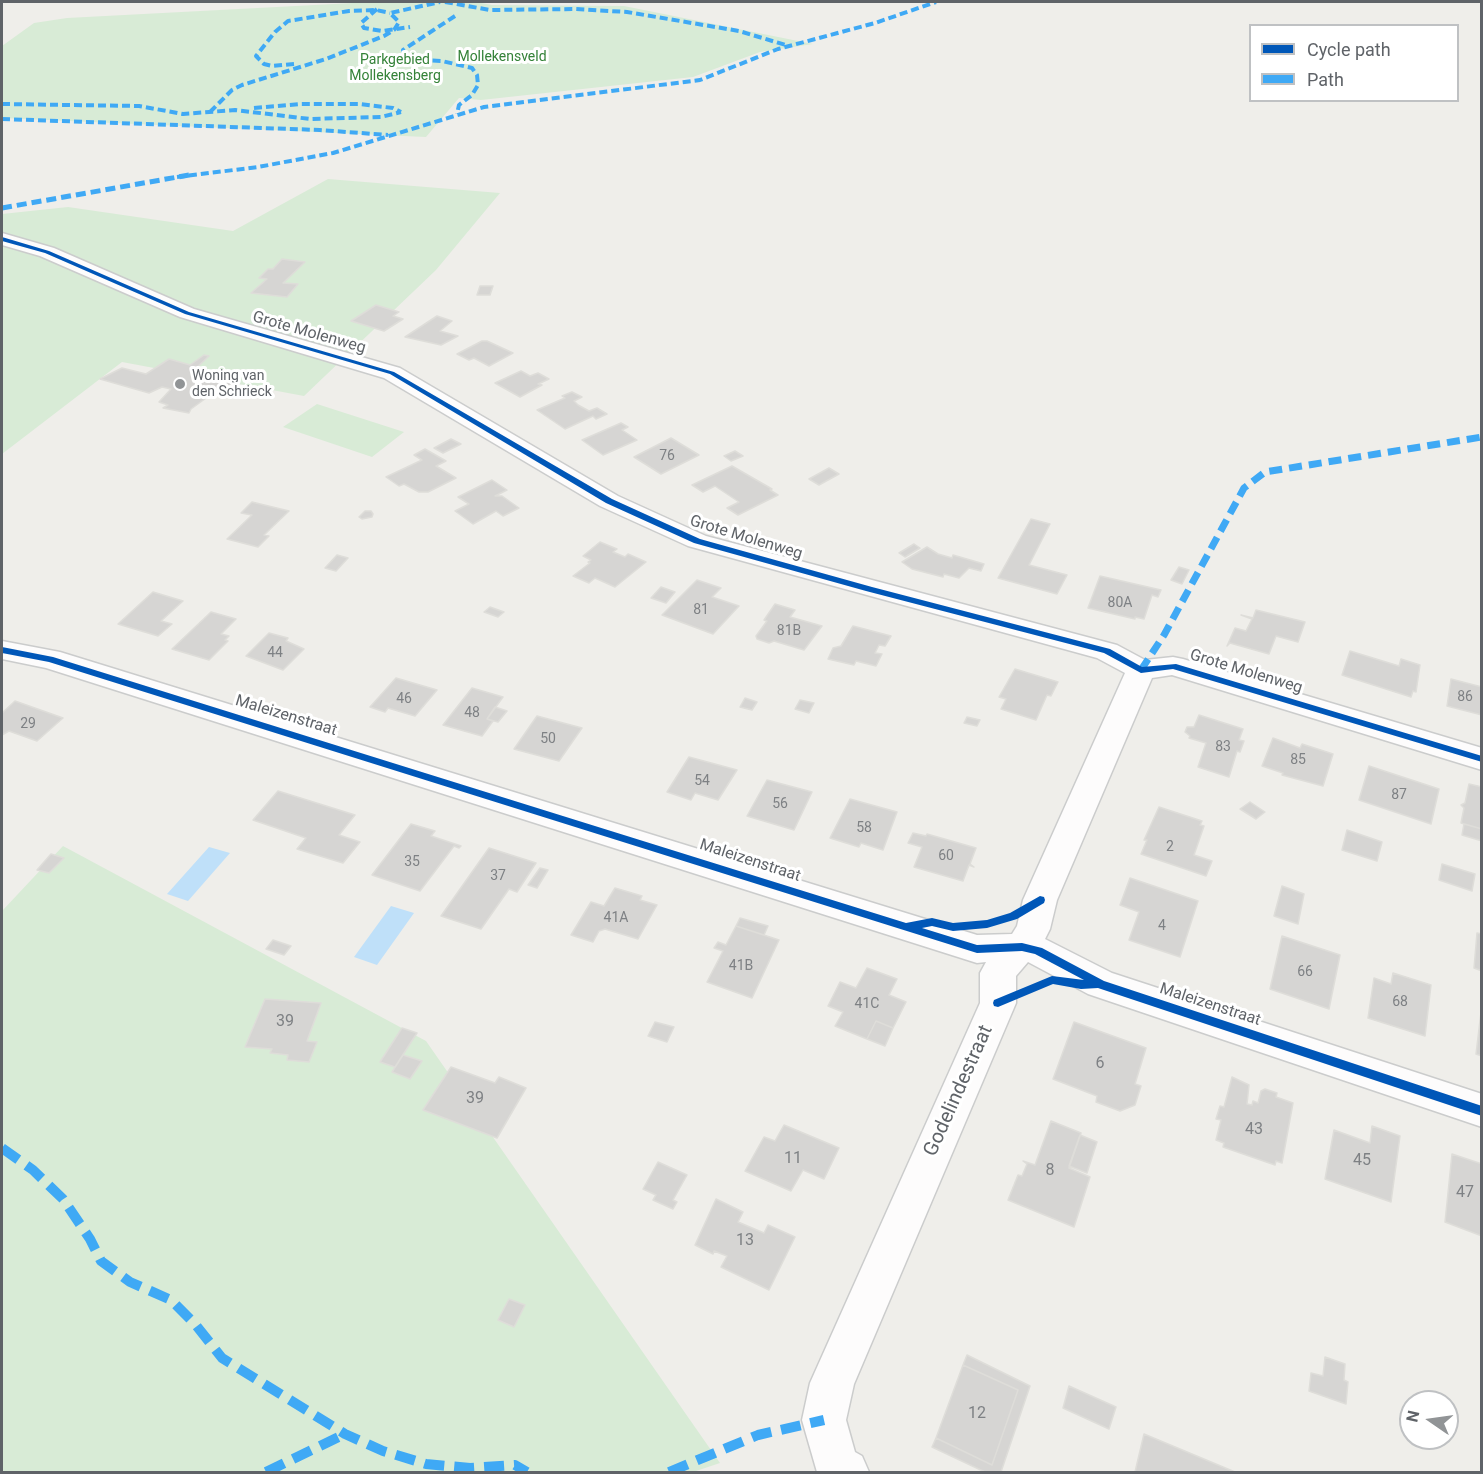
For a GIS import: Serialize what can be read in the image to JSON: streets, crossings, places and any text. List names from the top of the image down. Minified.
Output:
{"streets":{"street":["Grote Molenweg","Maleizenstraat","Godelindestraat"]},"crossings":[["Grote Molenweg","Godelindestraat"],["Maleizenstraat","Godelindestraat"]],"parks":["Mollekensveld","Parkgebied Mollekensberg"],"places":["Woning van den Schrieck"],"house_numbers":["76","80A","81","81B","44","86","46","48","29","50","83","85","54","87","56","58","2","60","35","37","41A","4","41B","66","68","41C","39","6","39","43","11","45","8","47","13","12"],"legend":["Cycle path","Path"],"north":"left"}
